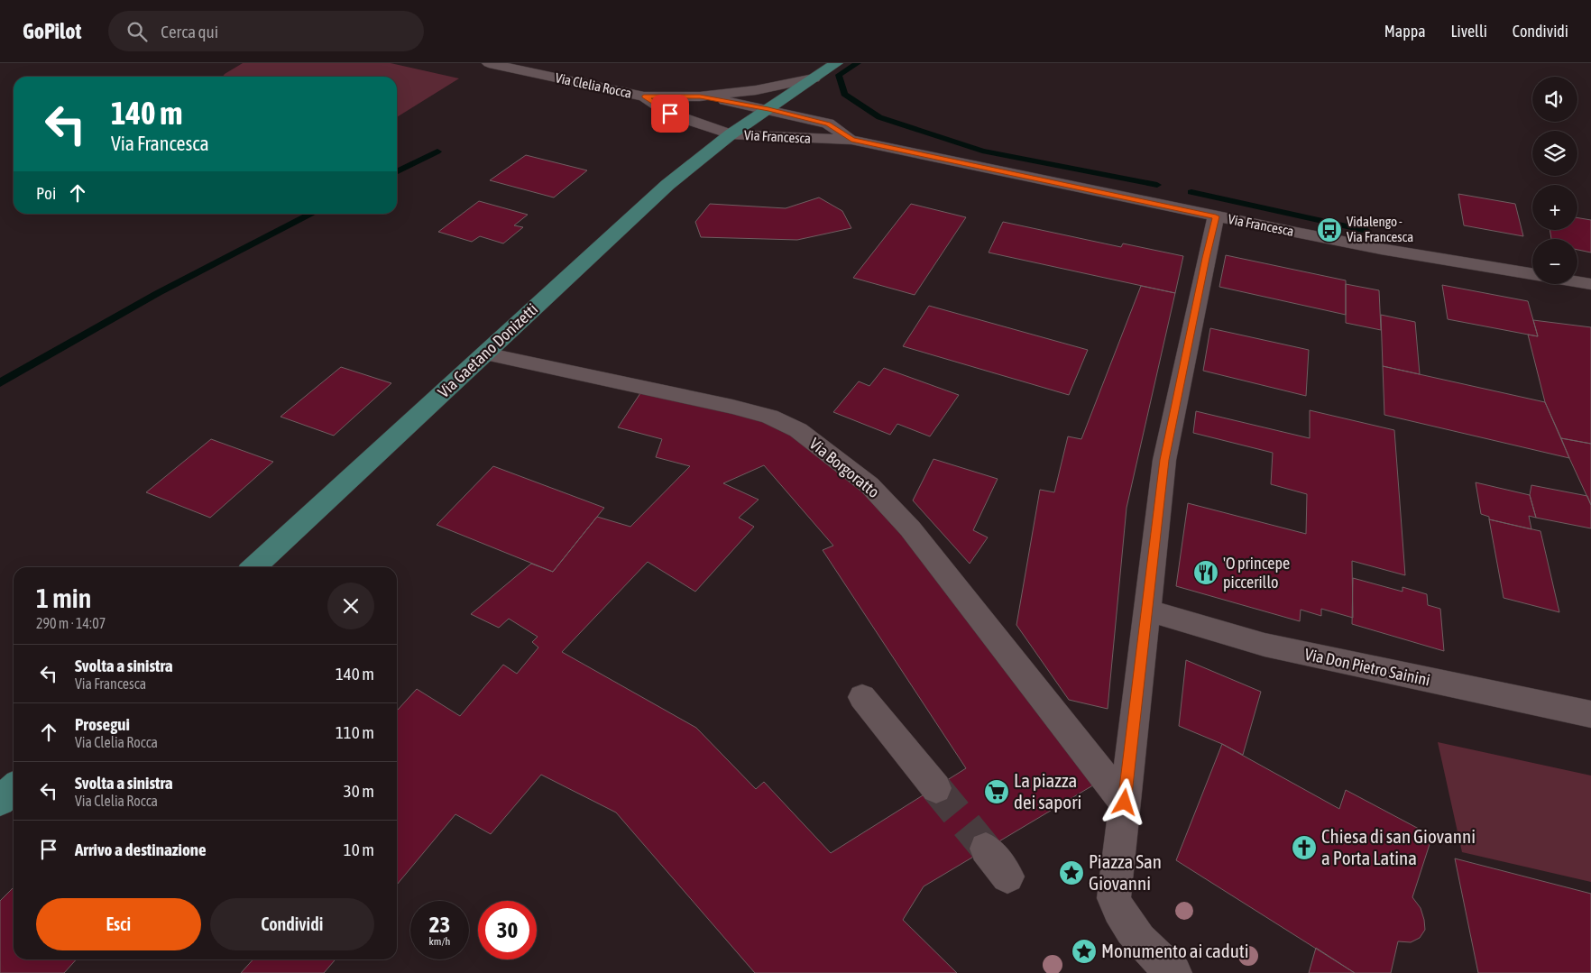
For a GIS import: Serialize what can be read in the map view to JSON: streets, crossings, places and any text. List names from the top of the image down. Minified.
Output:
{"streets":{"main road":["Via Gaetano Donizetti"],"street":["Via Clelia Rocca","Via Francesca","Via Borgoratto","Via Don Pietro Sainini"]},"crossings":[["Via Clelia Rocca","Via Francesca"],["Via Clelia Rocca","Via Gaetano Donizetti"],["Via Francesca","Via Gaetano Donizetti"],["Via Gaetano Donizetti","Via Borgoratto"]],"places":{"bus stop":["Vidalengo - Via Francesca"],"restaurant":["'O princepe piccerillo"],"supermarket":["La piazza dei sapori"],"church":["Chiesa di san Giovanni a Porta Latina"],"place":["Piazza San Giovanni","Monumento ai caduti"]},"page":{"header":"GoPilot","search":"Cerca qui","nav":["Mappa","Livelli","Condividi"],"map_buttons":["+","−"],"turn":["140 m","Via Francesca"],"then":"Poi","heading":["1 min","290 m · 14:07"],"list":[{"name":"Svolta a sinistra","note":"Via Francesca","value":"140 m"},{"name":"Prosegui","note":"Via Clelia Rocca","value":"110 m"},{"name":"Svolta a sinistra","note":"Via Clelia Rocca","value":"30 m"},{"name":"Arrivo a destinazione","value":"10 m"}],"buttons":["Esci","Condividi"],"speed":"23 km/h","limit":"30"}}
